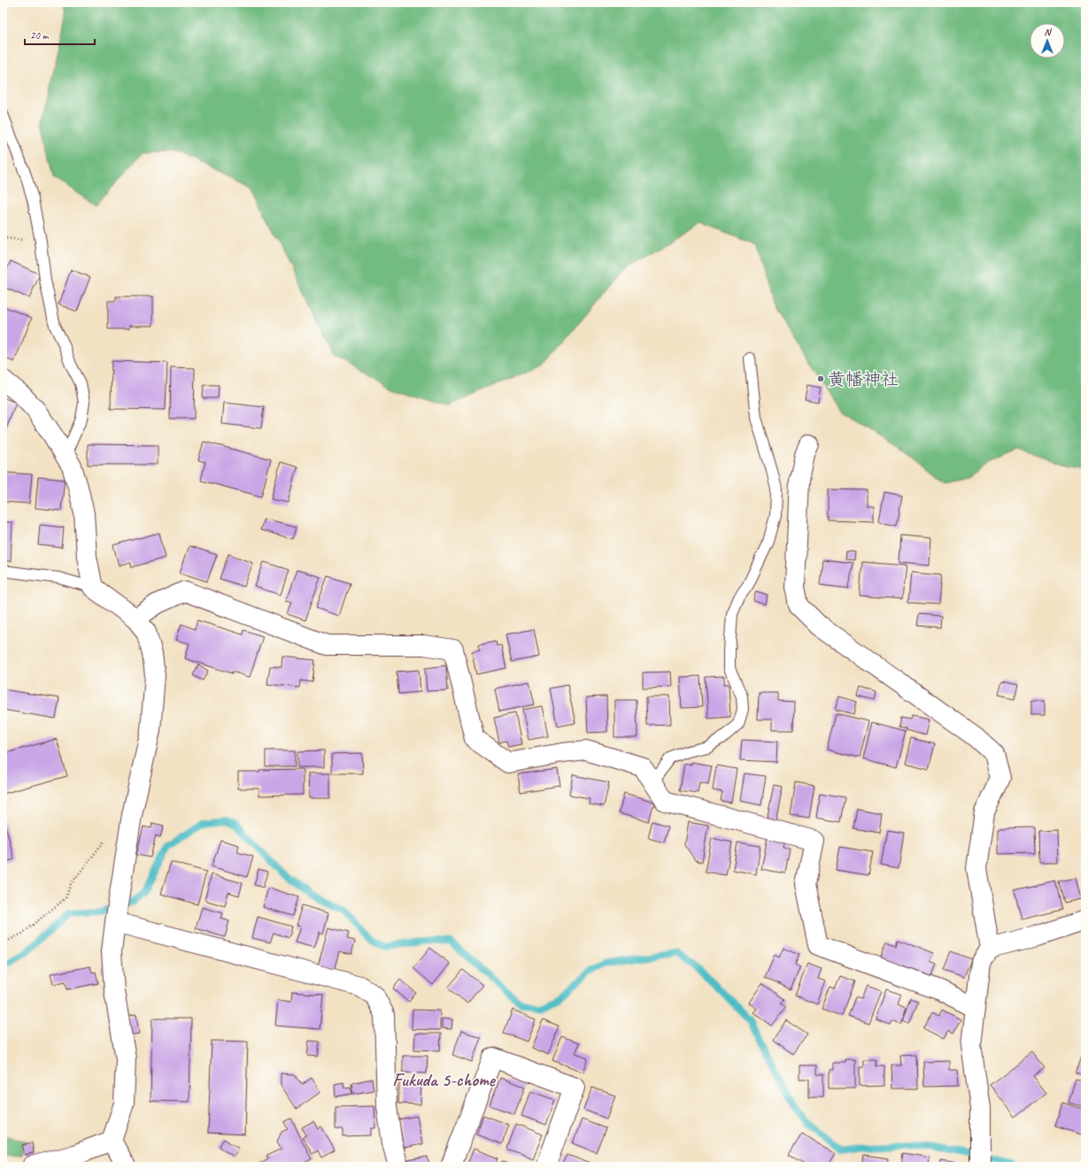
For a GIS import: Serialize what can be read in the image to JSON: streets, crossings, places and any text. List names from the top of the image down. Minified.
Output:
{"districts":["Fukuda 5-chome"],"places":["黄幡神社"],"scale_bar":"20 m","north":"top"}
